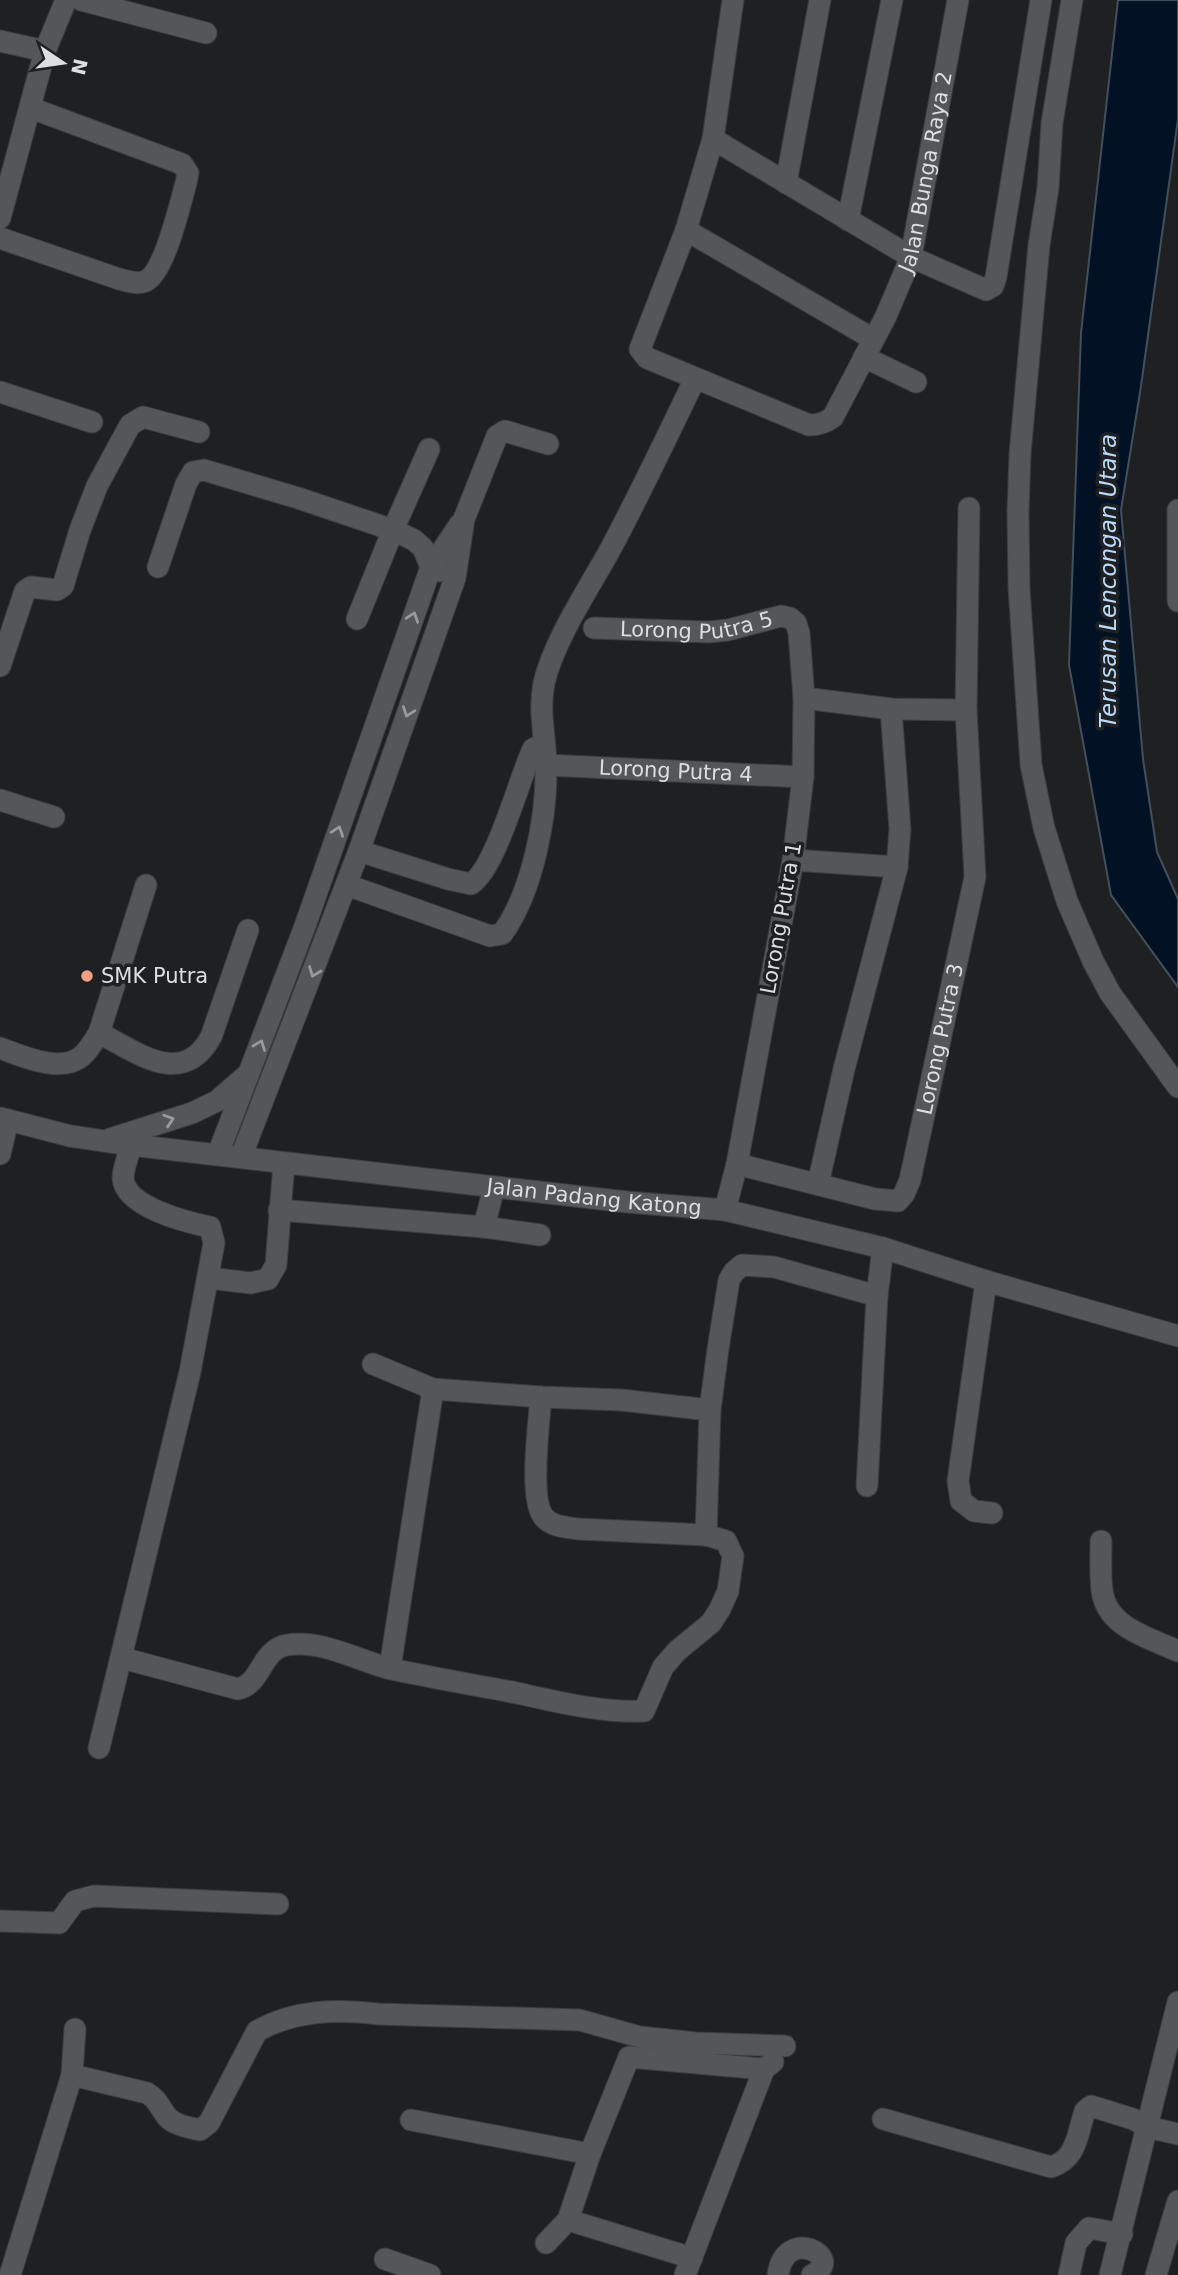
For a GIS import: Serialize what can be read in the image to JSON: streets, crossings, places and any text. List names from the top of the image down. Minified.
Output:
{"streets":{"street":["Jalan Bunga Raya 2","Lorong Putra 5","Lorong Putra 4","Lorong Putra 1","Lorong Putra 3","Jalan Padang Katong"]},"crossings":[["Lorong Putra 5","Lorong Putra 1"],["Lorong Putra 4","Lorong Putra 1"],["Lorong Putra 1","Lorong Putra 3"],["Lorong Putra 1","Jalan Padang Katong"]],"water":["Terusan Lencongan Utara"],"places":["SMK Putra"],"north":"right"}
